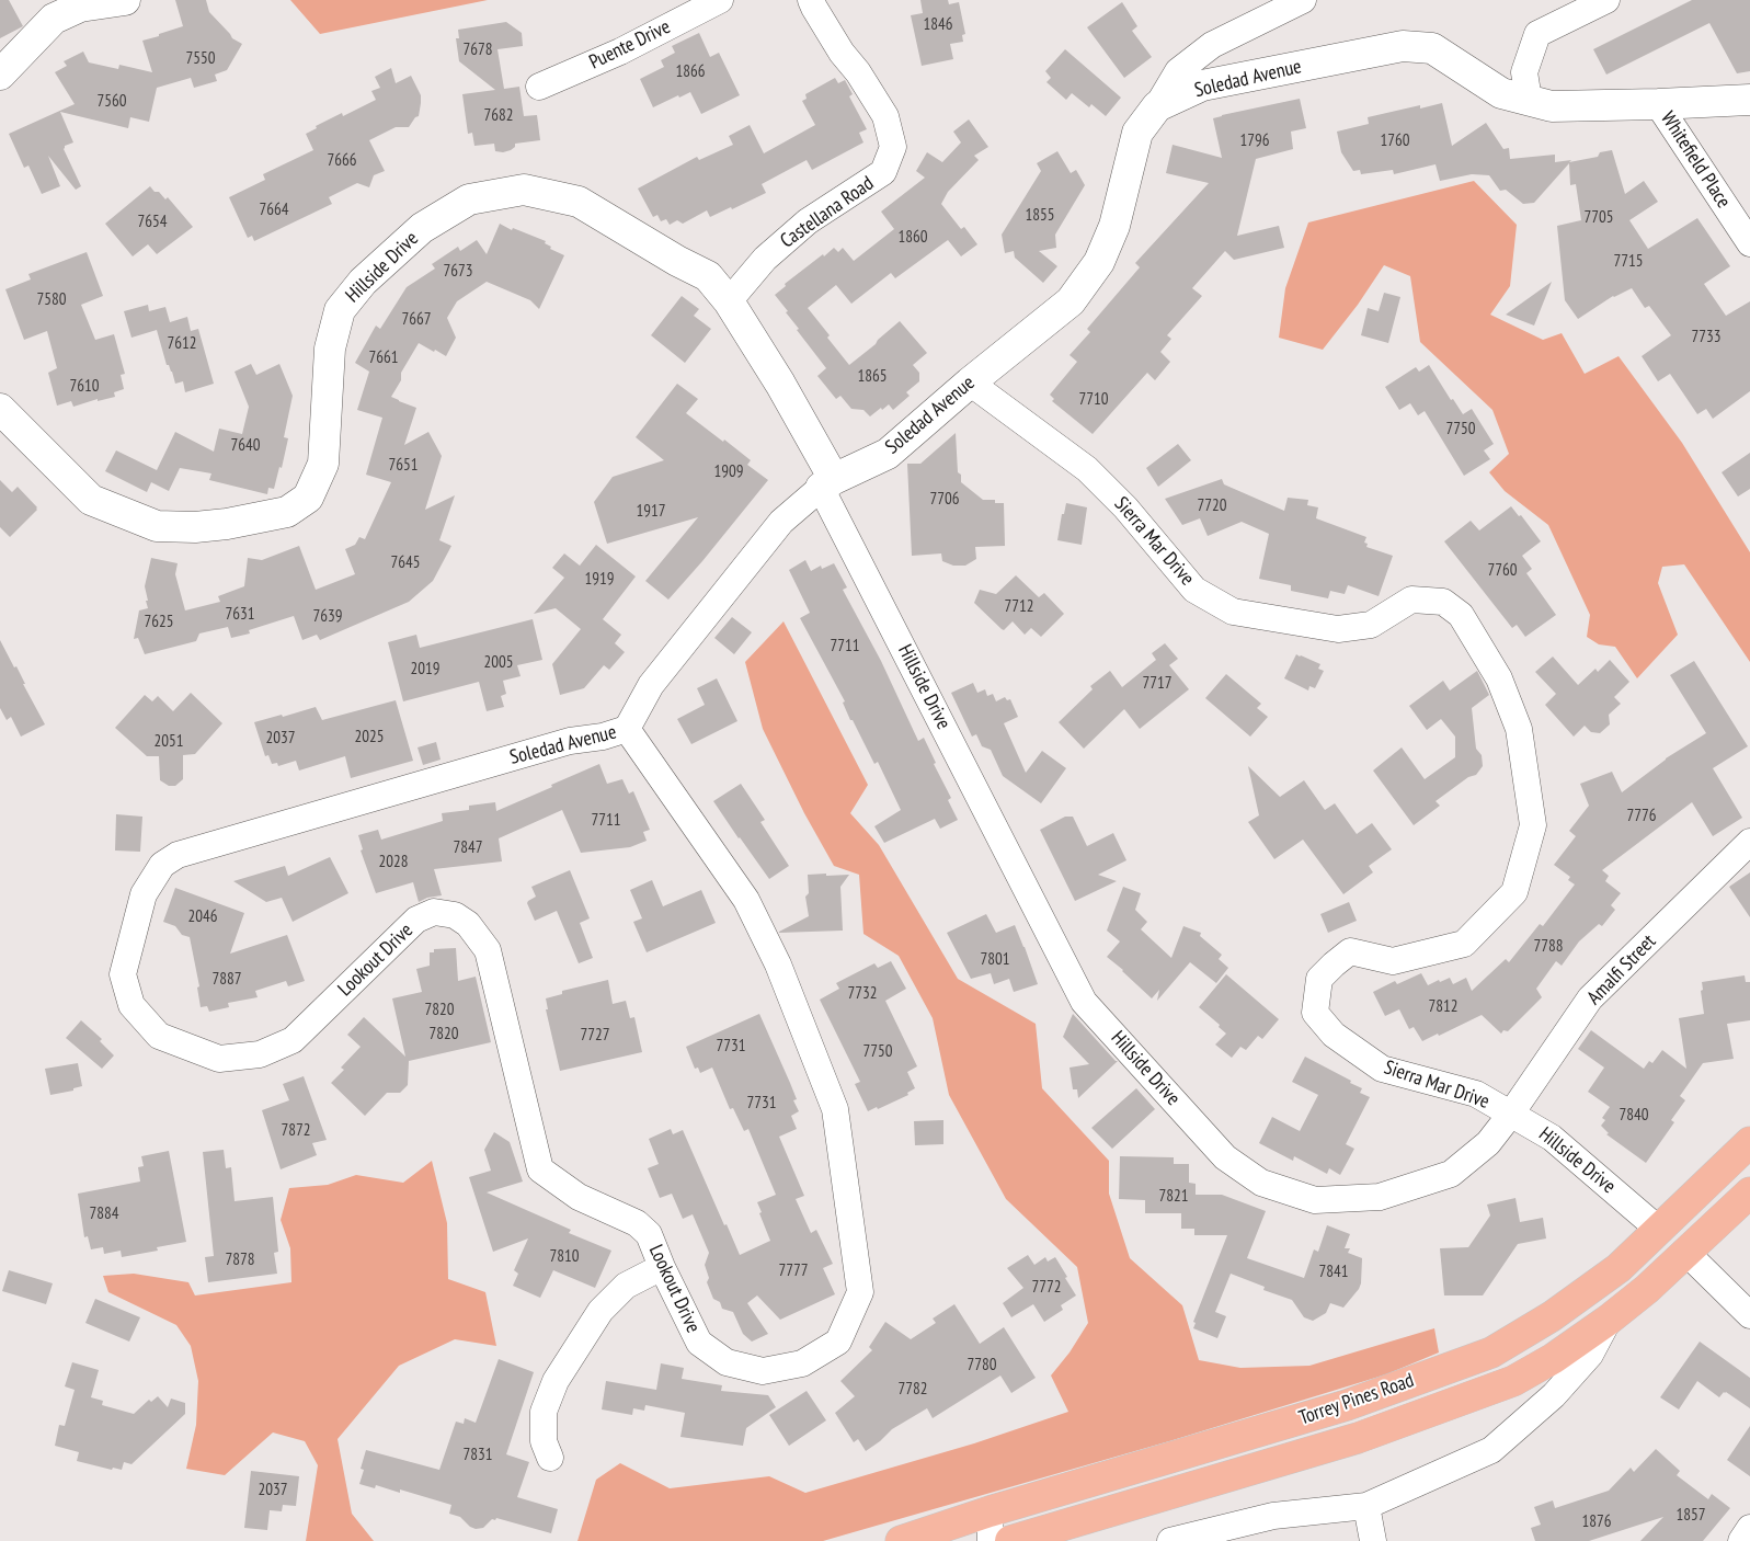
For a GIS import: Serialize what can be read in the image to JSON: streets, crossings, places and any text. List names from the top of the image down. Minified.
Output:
{"streets":{"main road":["Hillside Drive","Torrey Pines Road"],"street":["Puente Drive","Soledad Avenue","Whitefield Place","Castellana Road","Sierra Mar Drive","Lookout Drive","Amalfi Street"]},"crossings":[["Soledad Avenue","Whitefield Place"],["Soledad Avenue","Hillside Drive"],["Soledad Avenue","Sierra Mar Drive"],["Soledad Avenue","Lookout Drive"],["Castellana Road","Hillside Drive"],["Hillside Drive","Sierra Mar Drive"],["Hillside Drive","Amalfi Street"],["Hillside Drive","Torrey Pines Road"],["Sierra Mar Drive","Amalfi Street"]],"house_numbers":["1846","7678","7550","1866","7560","7682","1796","1760","7666","7664","1855","7705","7654","1860","7715","7673","7580","7667","7733","7612","7661","1865","7610","7710","7750","7640","7651","1909","7706","7720","1917","7645","7760","1919","7712","7631","7639","7625","7711","2005","2019","7717","2025","2037","2051","7776","7711","7847","2028","2046","7788","7801","7887","7732","7812","7820","7820","7727","7731","7750","7731","7840","7872","7821","7884","7810","7878","7777","7841","7772","7780","7782","7831","2037","1857","1876"]}
